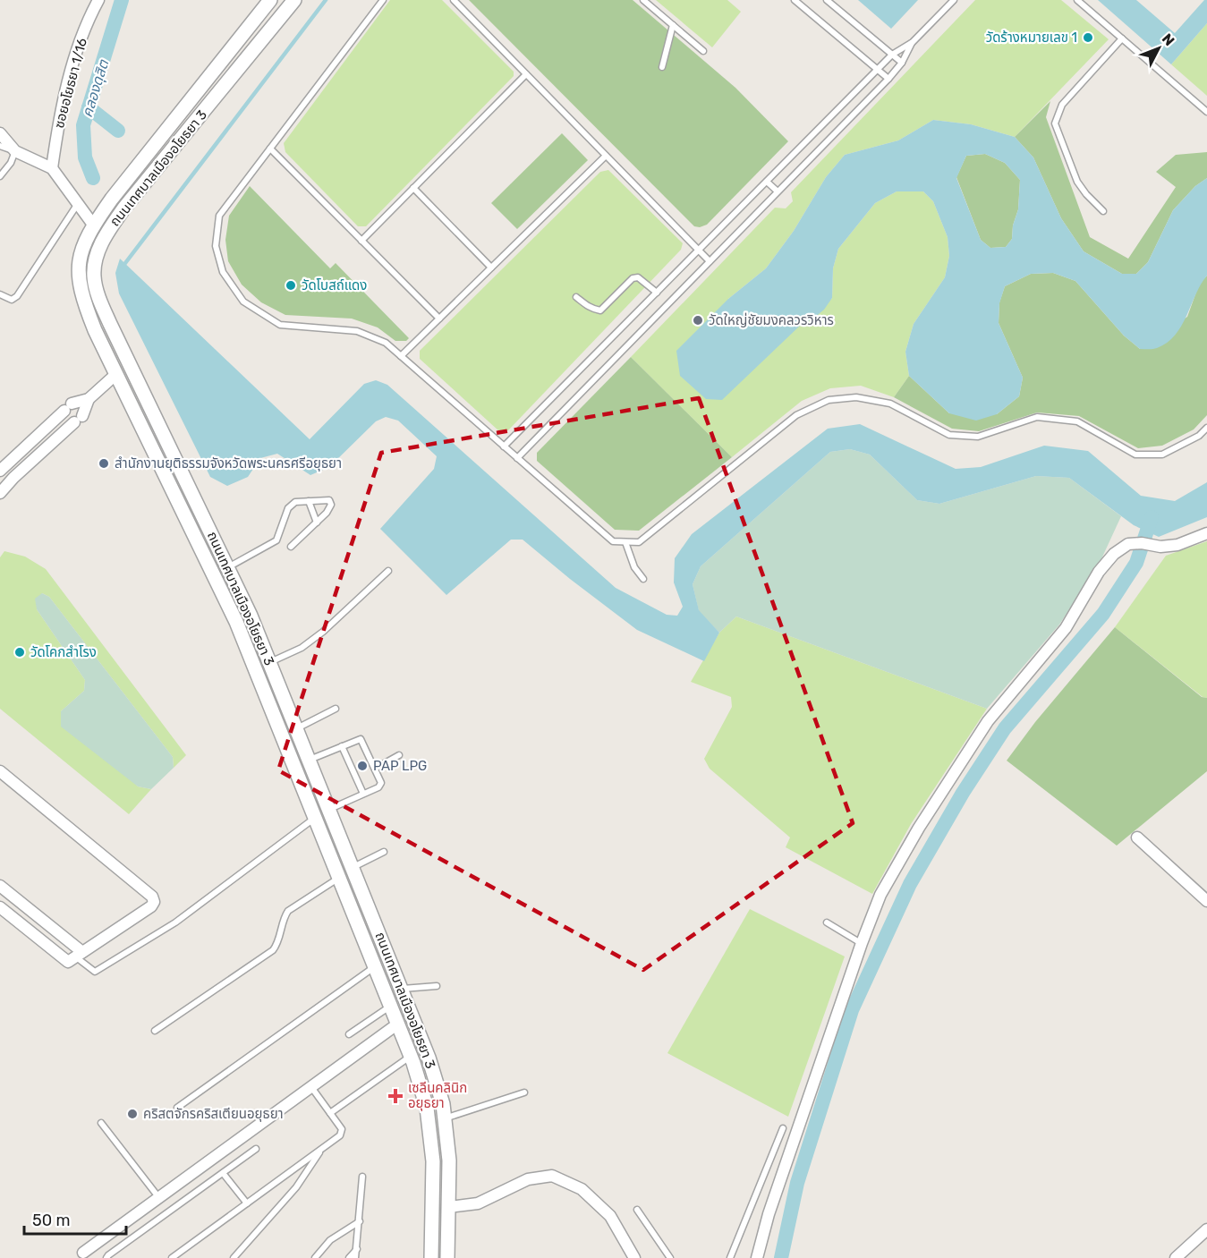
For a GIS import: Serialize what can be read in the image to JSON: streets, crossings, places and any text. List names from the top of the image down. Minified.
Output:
{"streets":{"street":["ซอยอโยธยา 1/16","ถนนเทศบาลเมืองอโยธยา 3"]},"water":["คลองดุสิต"],"places":{"other":["วัดร้างหมายเลข 1","วัดโบสถ์แดง","วัดใหญ่ชัยมงคลวรวิหาร","สำนักงานยุติธรรมจังหวัดพระนครศรีอยุธยา","วัดโคกสำโรง","PAP LPG","คริสตจักรคริสเตียนอยุธยา"],"health":["เซลีนคลินิก อยุธยา"]},"scale_bar":"50 m","north":"top right"}
